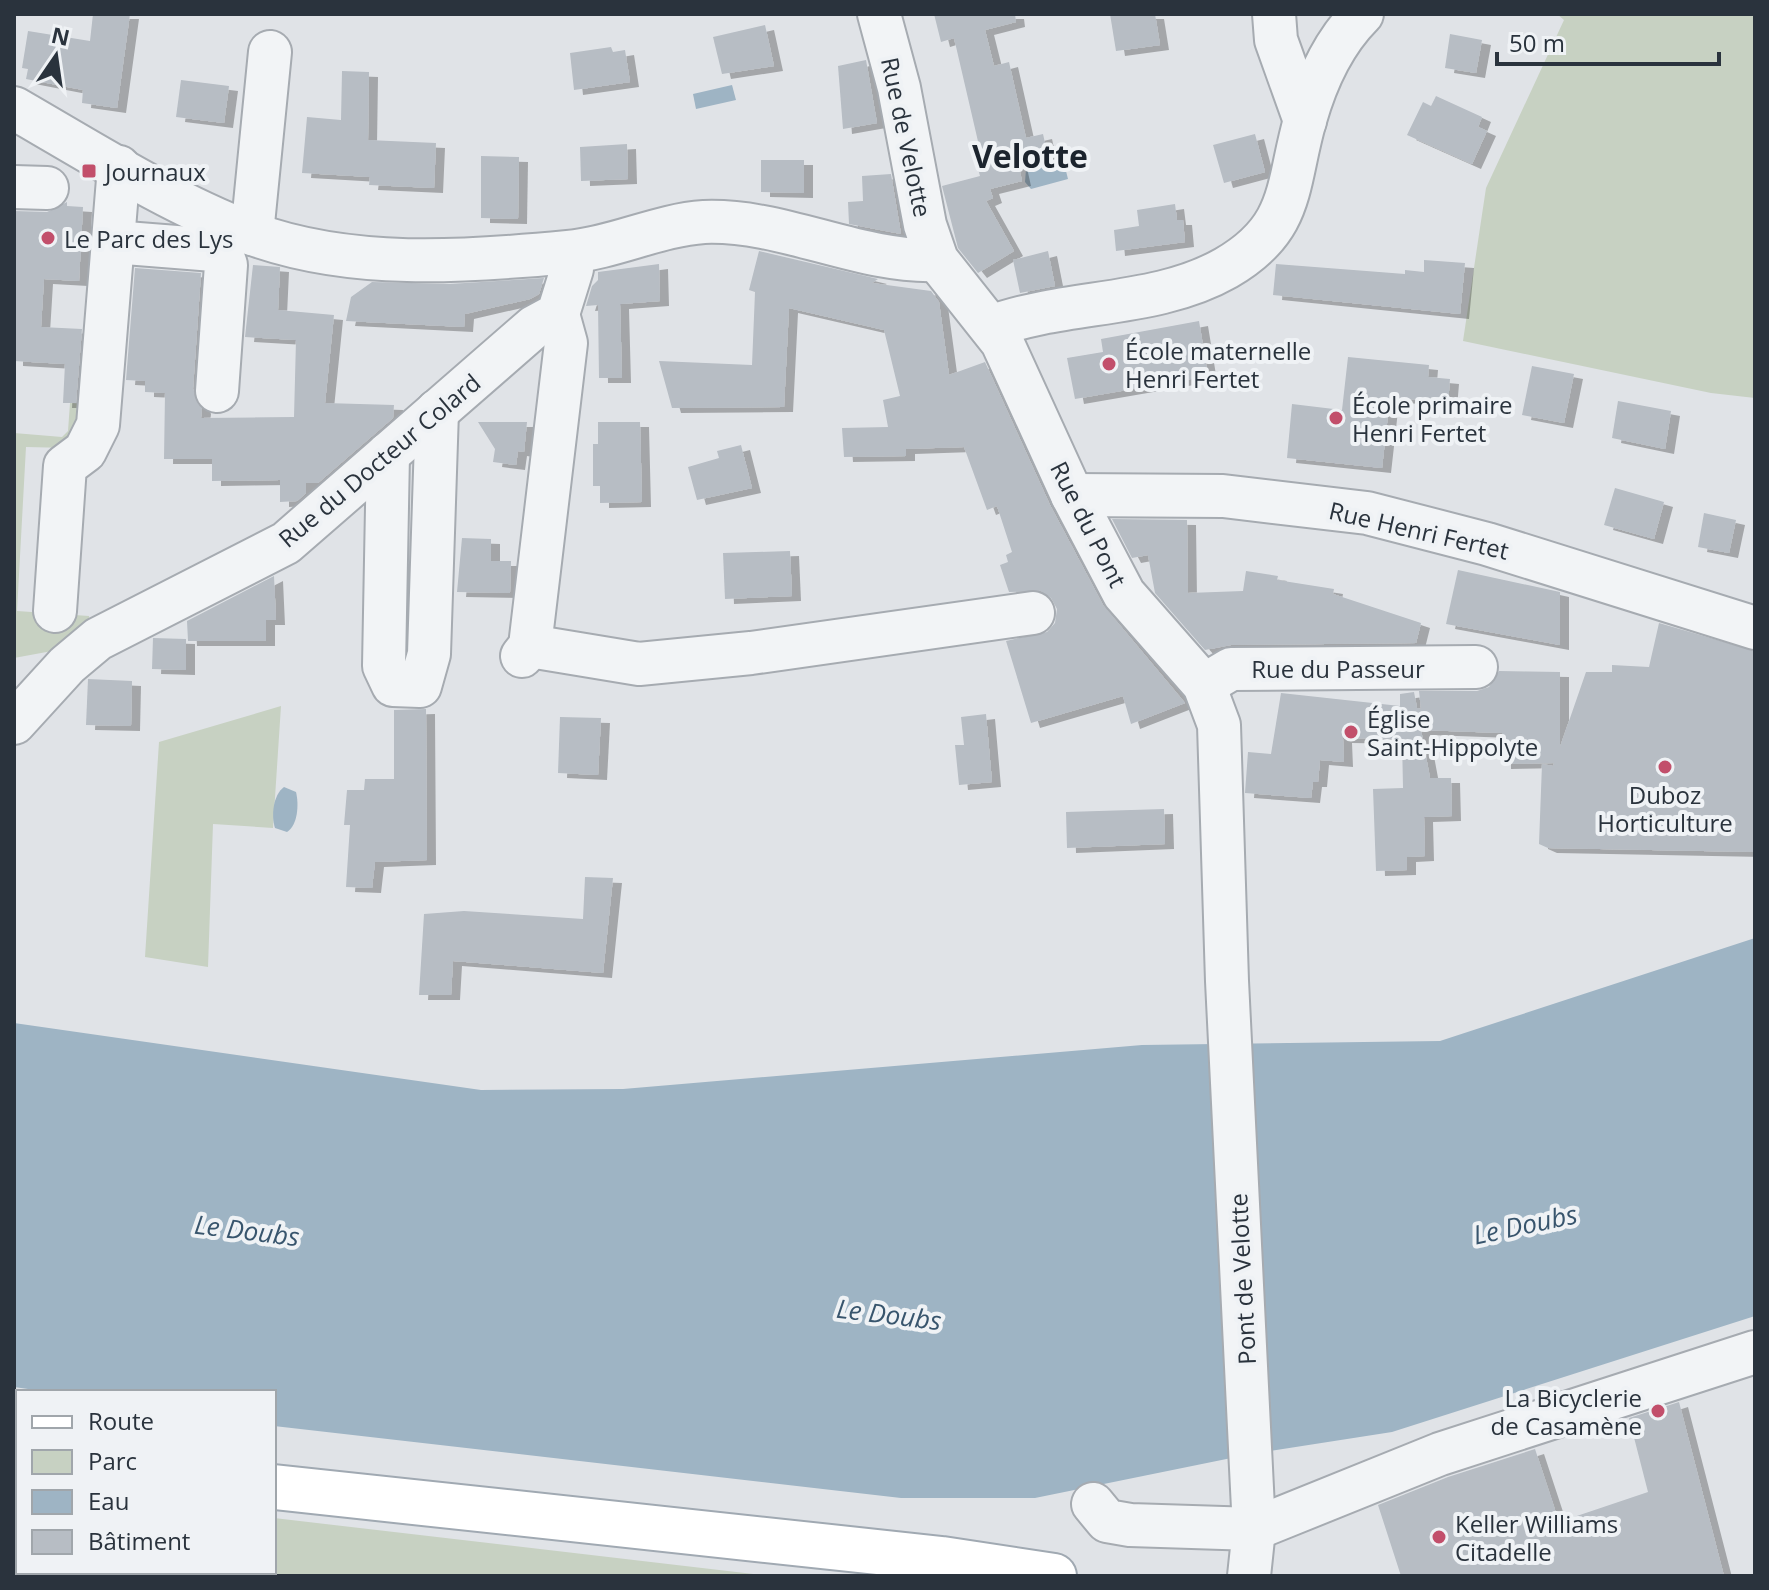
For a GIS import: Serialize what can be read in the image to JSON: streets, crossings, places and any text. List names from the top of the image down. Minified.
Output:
{"streets":{"street":["Rue de Velotte","Rue du Docteur Colard","Rue du Pont","Rue Henri Fertet","Rue du Passeur","Pont de Velotte"]},"crossings":[["Rue de Velotte","Rue du Pont"],["Rue du Pont","Rue Henri Fertet"],["Rue du Pont","Rue du Passeur"],["Rue du Pont","Pont de Velotte"]],"districts":["Velotte"],"water":["Le Doubs"],"places":{"transit":["Journaux"],"other":["Le Parc des Lys","École maternelle Henri Fertet","École primaire Henri Fertet","Église Saint-Hippolyte","Duboz Horticulture","La Bicyclerie de Casamène","Keller Williams Citadelle"]},"legend":["Route","Parc","Eau","Bâtiment"],"scale_bar":"50 m","north":"top"}
